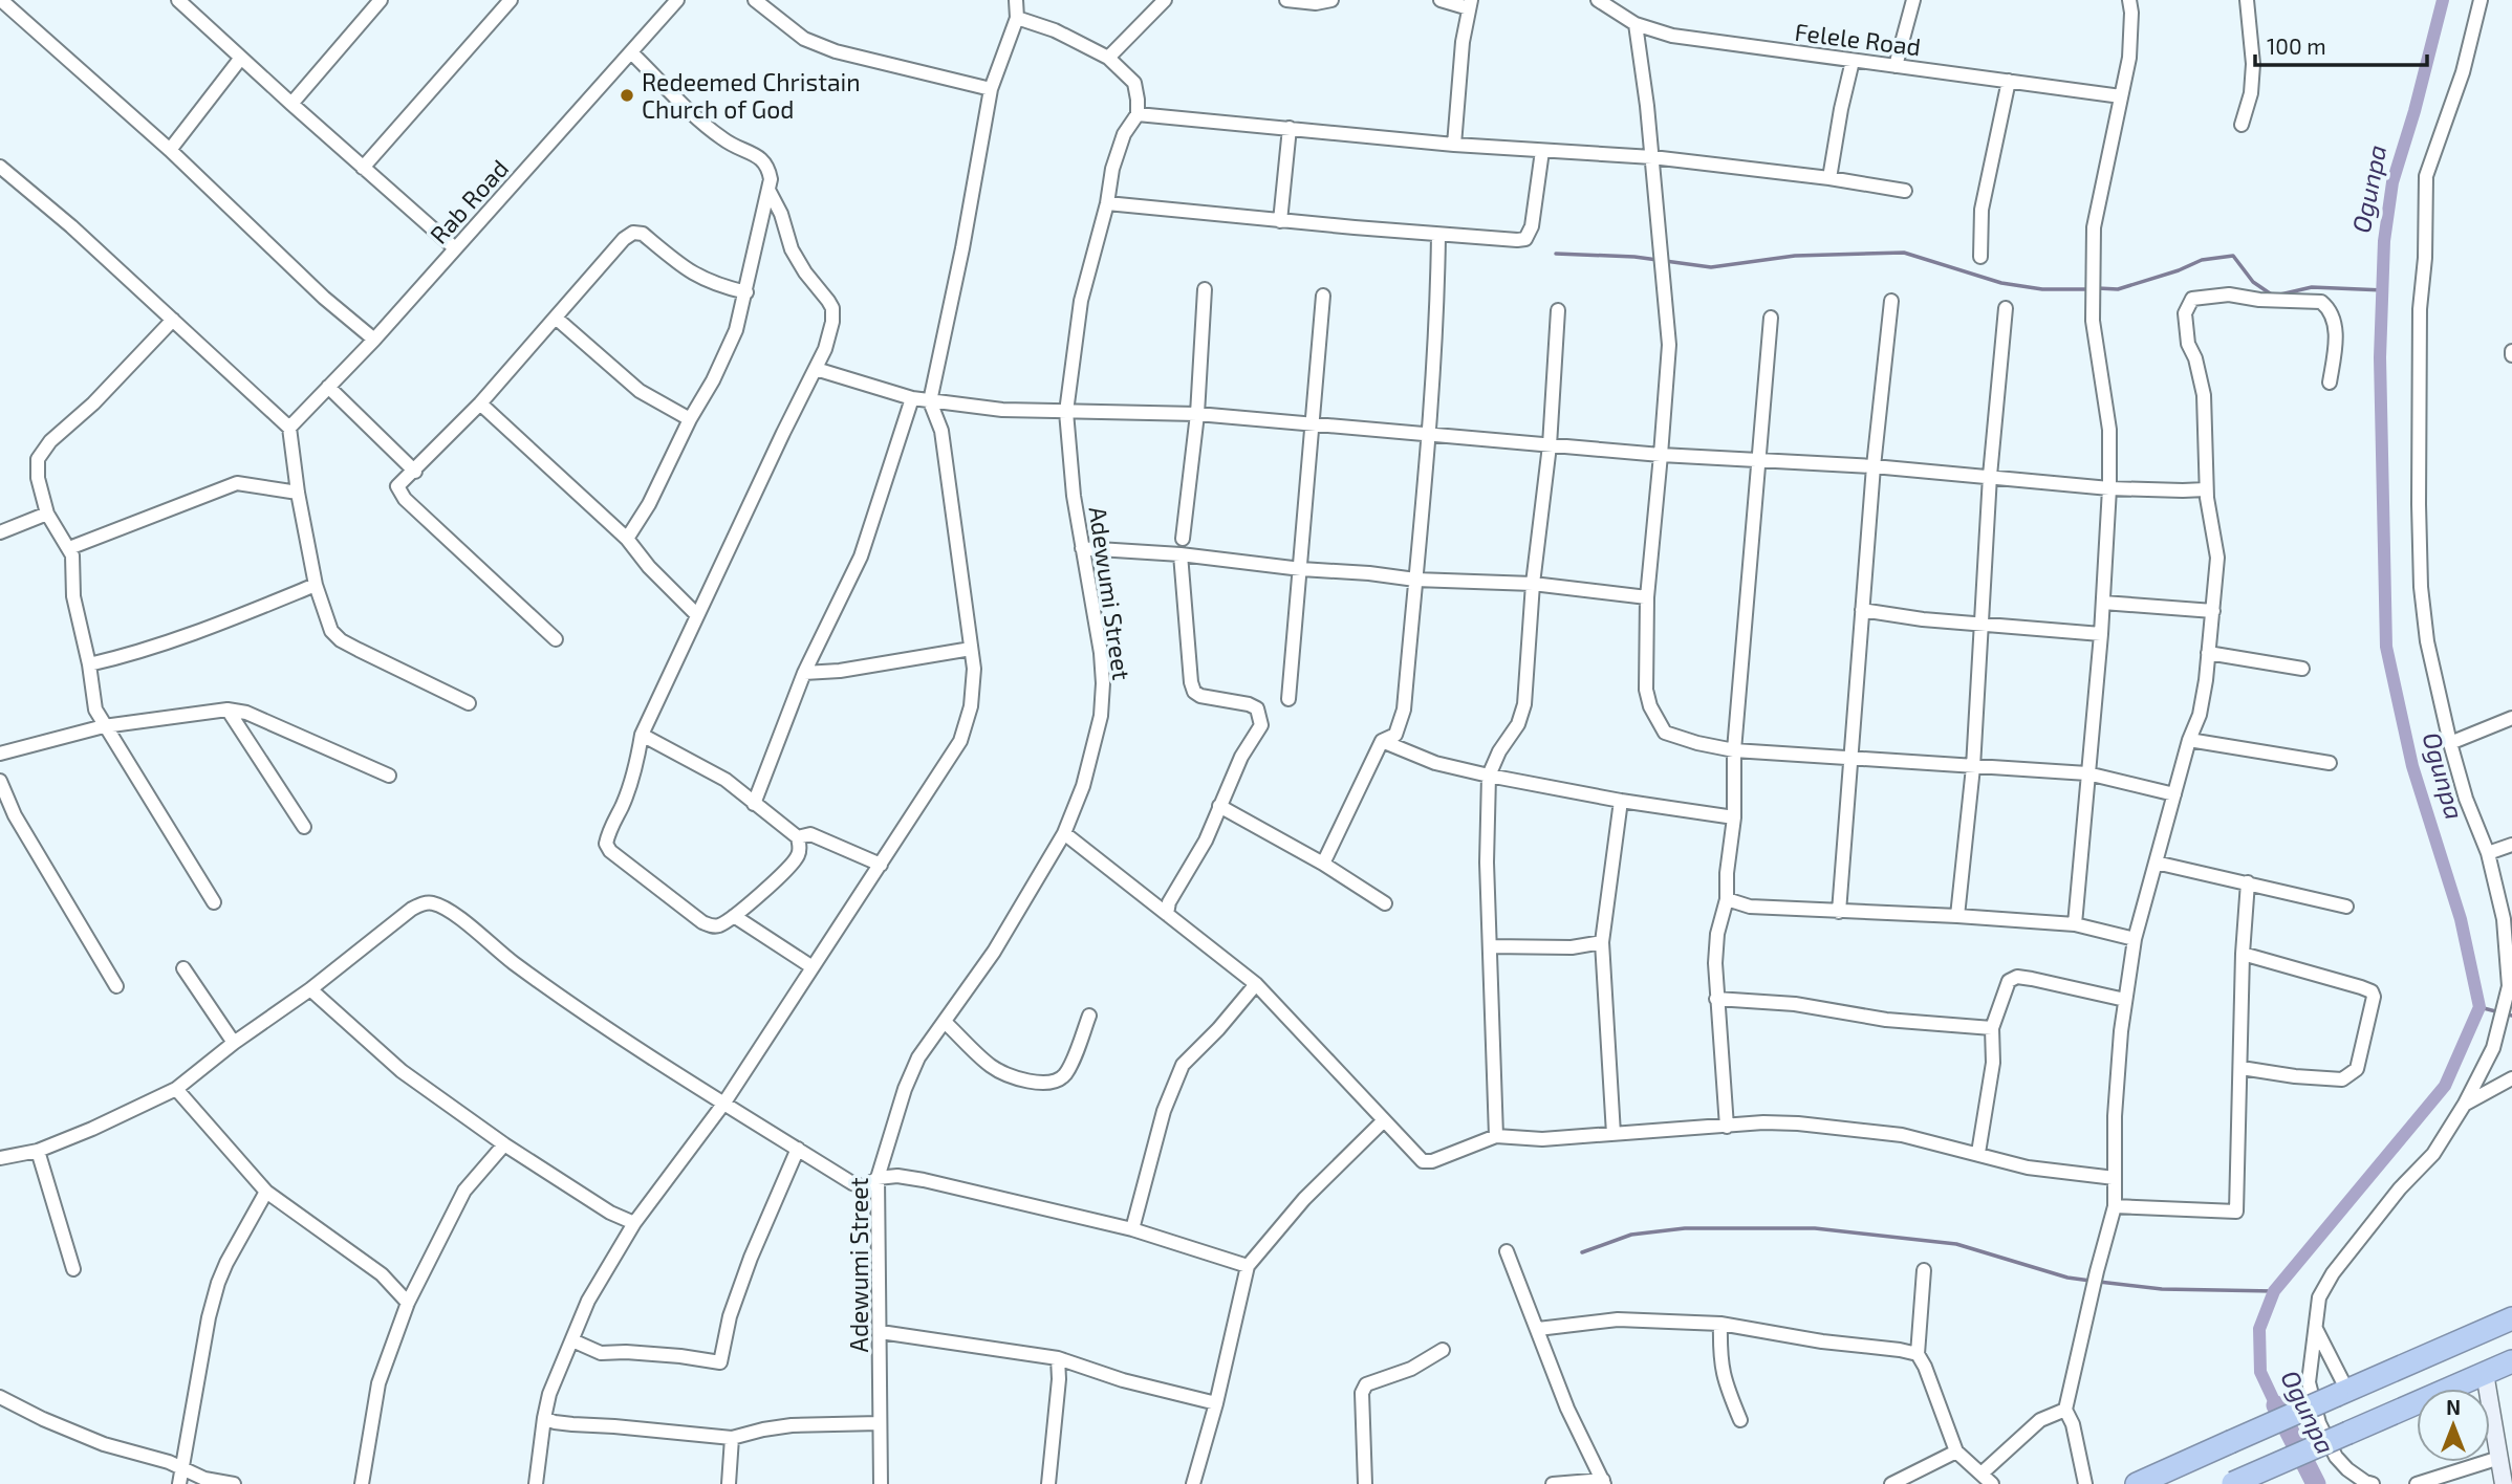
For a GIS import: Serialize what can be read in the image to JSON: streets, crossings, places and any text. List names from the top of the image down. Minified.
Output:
{"streets":{"street":["Felele Road","Rab Road","Adewumi Street"]},"water":["Ogunpa"],"places":["Redeemed Christain Church of God"],"scale_bar":"100 m","north":"top"}
